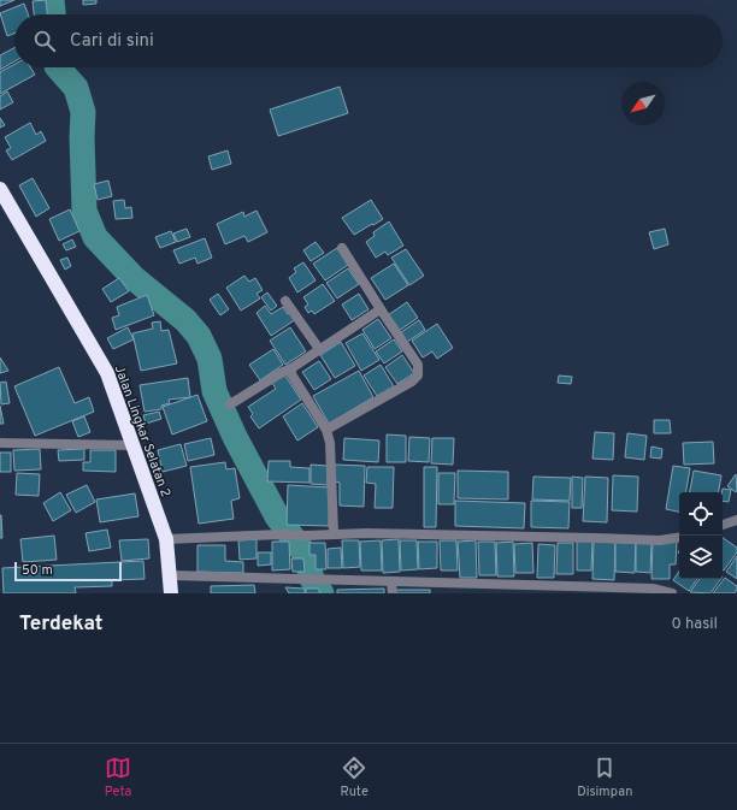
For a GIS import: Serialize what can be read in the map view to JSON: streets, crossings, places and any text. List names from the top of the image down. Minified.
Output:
{"streets":{"highway":["Jalan Lingkar Selatan 2"]},"scale_bar":"50 m","north":"bottom left","page":{"search":"Cari di sini","scale":"50 m","heading":["Terdekat","0 hasil"],"nav":["Peta","Rute","Disimpan"]}}
